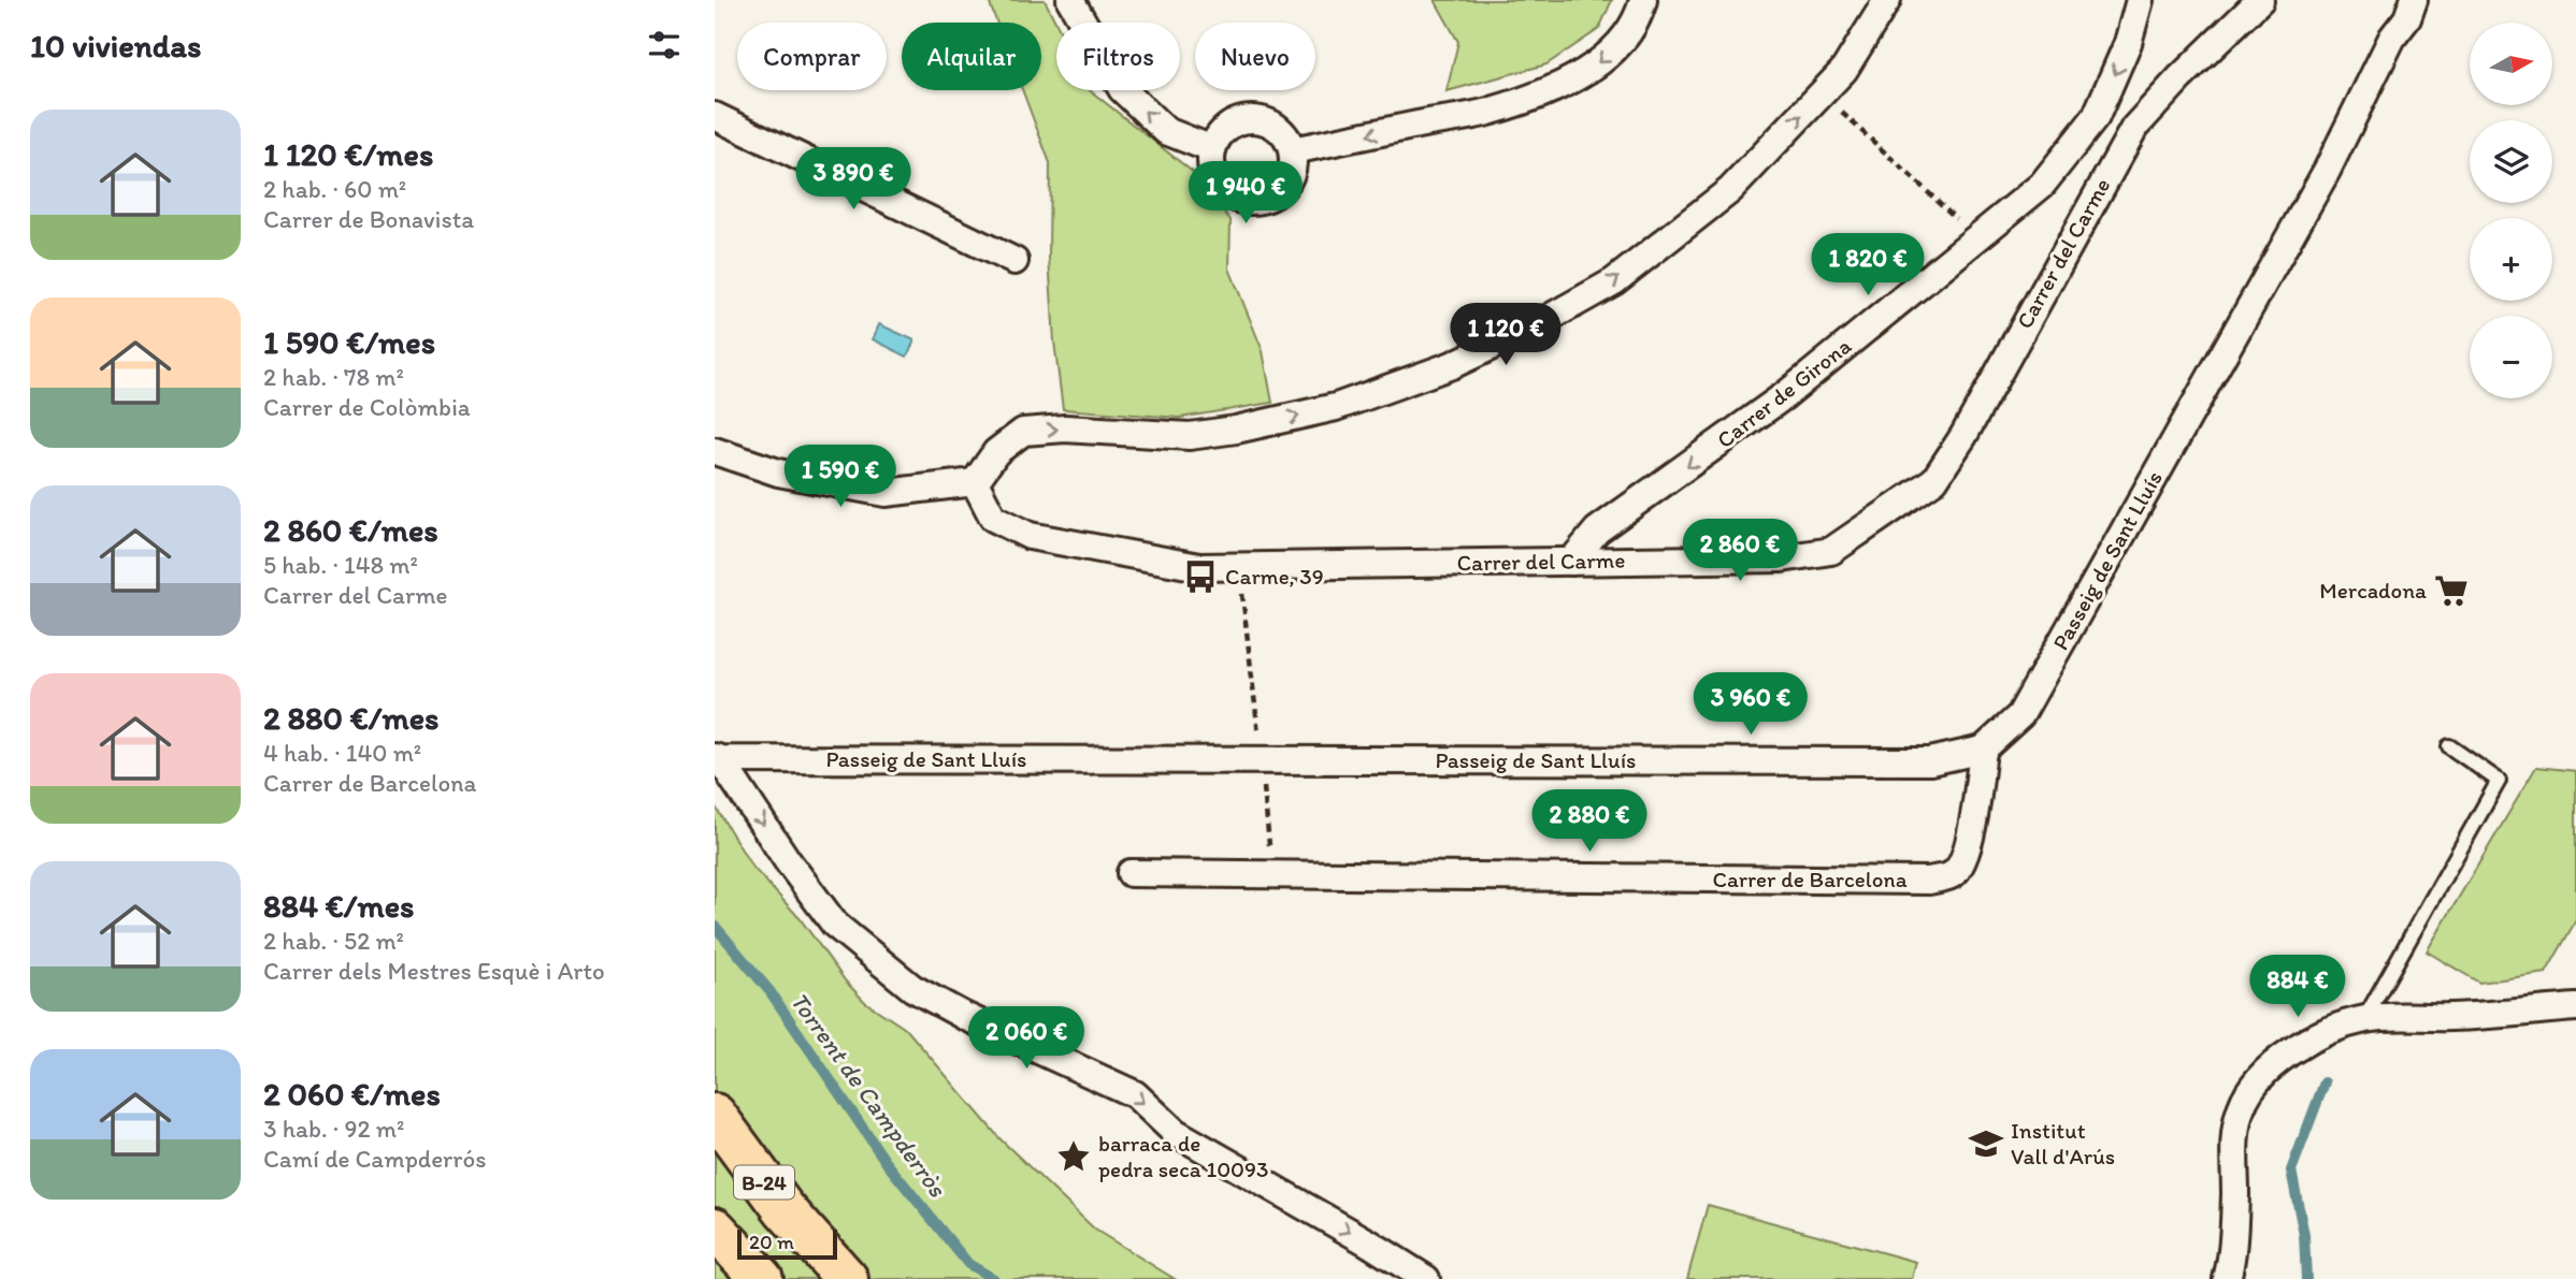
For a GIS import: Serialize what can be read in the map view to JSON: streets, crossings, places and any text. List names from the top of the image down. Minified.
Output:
{"streets":{"highway":["B-24"],"street":["Carrer del Carme","Carrer de Girona","Passeig de Sant Lluís","Carrer de Barcelona"]},"crossings":[["Carrer del Carme","Carrer de Girona"],["Passeig de Sant Lluís","Carrer de Barcelona"]],"one_way":["Carrer de Girona"],"water":["Torrent de Campderròs"],"places":{"bus stop":["Carme, 39"],"supermarket":["Mercadona"],"school or university":["Institut Vall d'Arús"],"place":["barraca de pedra seca 10093"]},"scale_bar":"20 m","north":"right","page":{"heading":"10 viviendas","map_buttons":["+","−"],"chip":["Comprar","Alquilar","Filtros","Nuevo"],"list":[{"name":"1 120 €/mes","note":"2 hab. · 60 m² · Carrer de Bonavista"},{"name":"1 590 €/mes","note":"2 hab. · 78 m² · Carrer de Colòmbia"},{"name":"2 860 €/mes","note":"5 hab. · 148 m² · Carrer del Carme"},{"name":"2 880 €/mes","note":"4 hab. · 140 m² · Carrer de Barcelona"},{"name":"884 €/mes","note":"2 hab. · 52 m² · Carrer dels Mestres Esquè i Arto"},{"name":"2 060 €/mes","note":"3 hab. · 92 m² · Camí de Campderrós"}],"price":["3 890 €","1 940 €","1 820 €","1 120 €","1 590 €","2 860 €","3 960 €","2 880 €","884 €","2 060 €"],"scale":"20 m"}}
